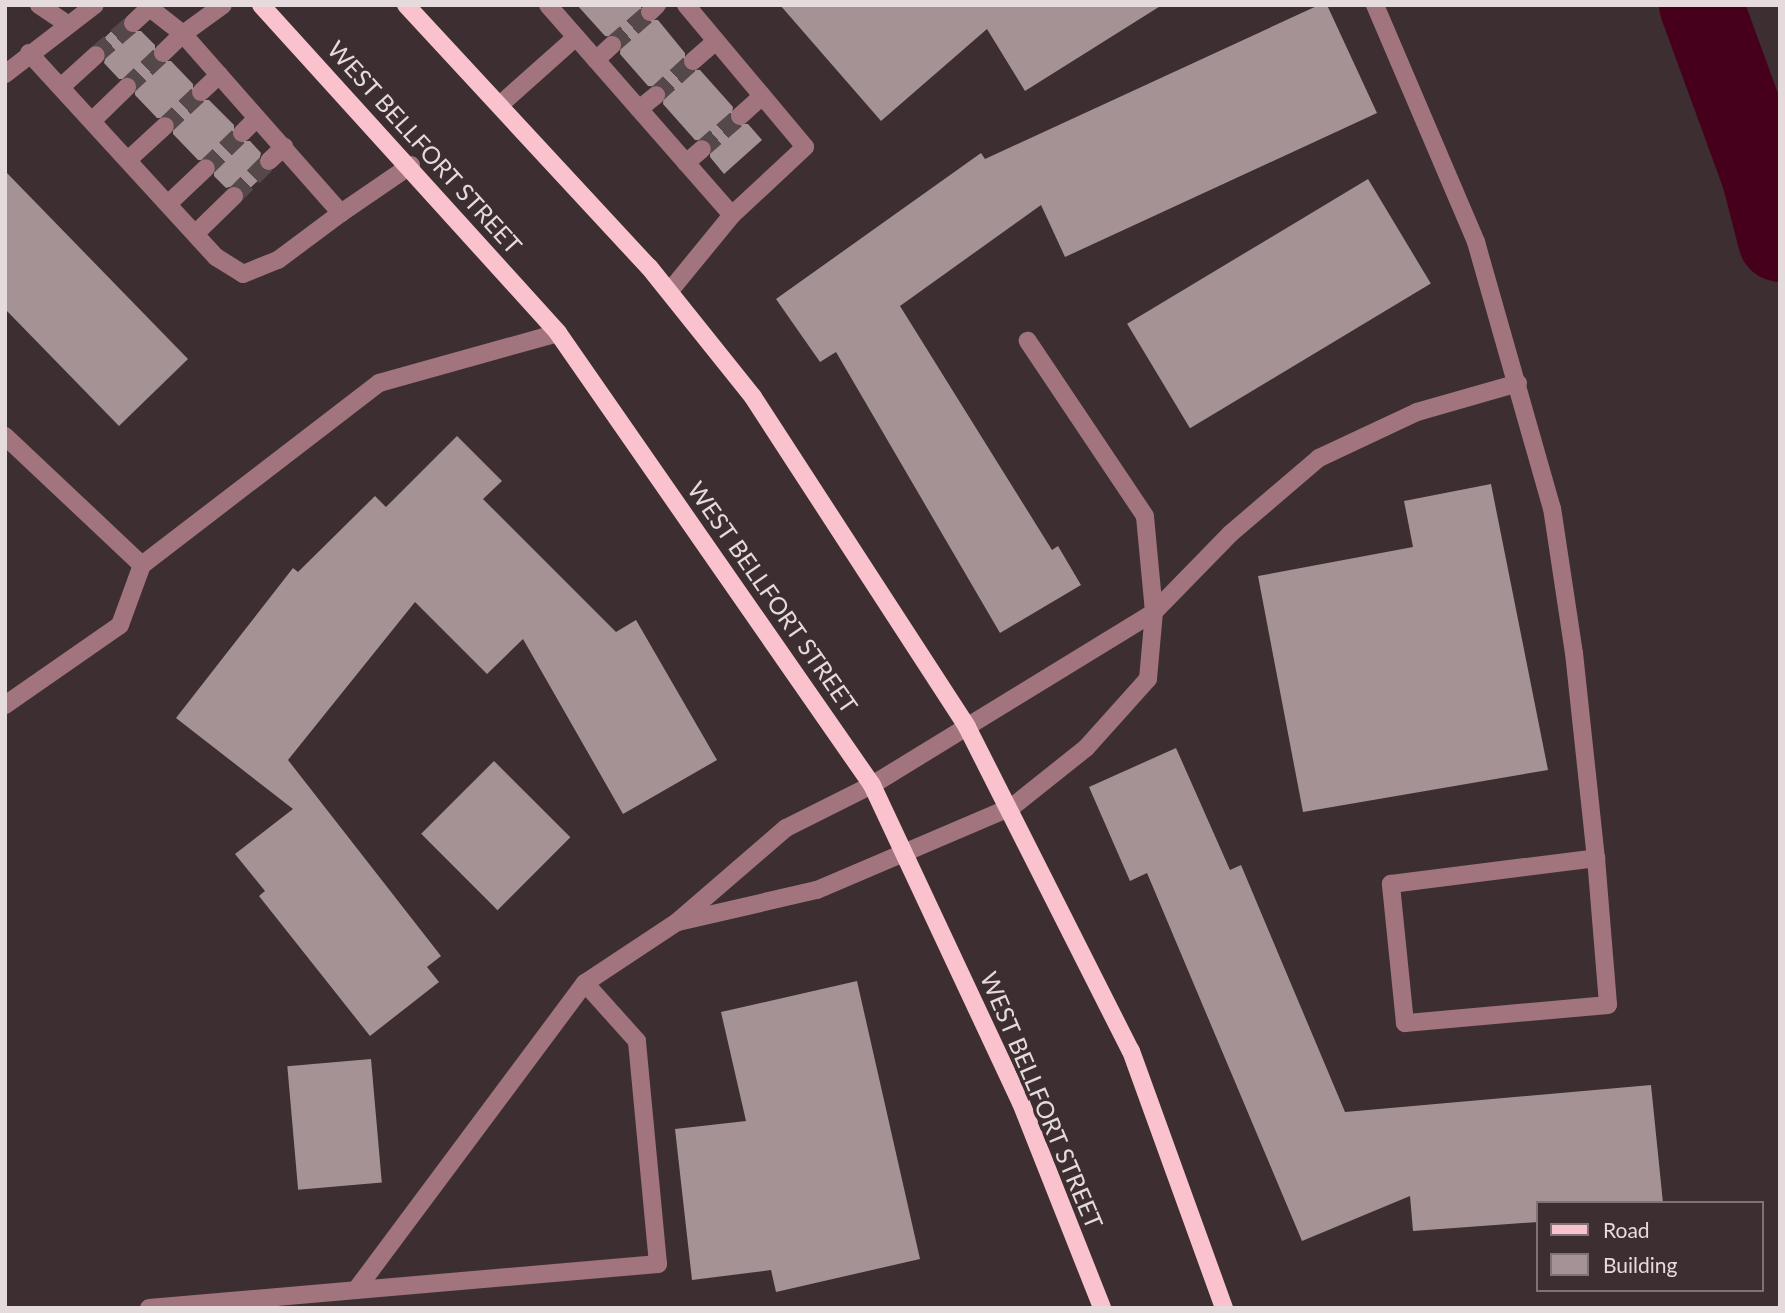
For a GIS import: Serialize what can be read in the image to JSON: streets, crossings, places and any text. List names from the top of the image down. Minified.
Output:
{"streets":{"main road":["WEST BELLFORT STREET"]},"legend":["Road","Building"]}
